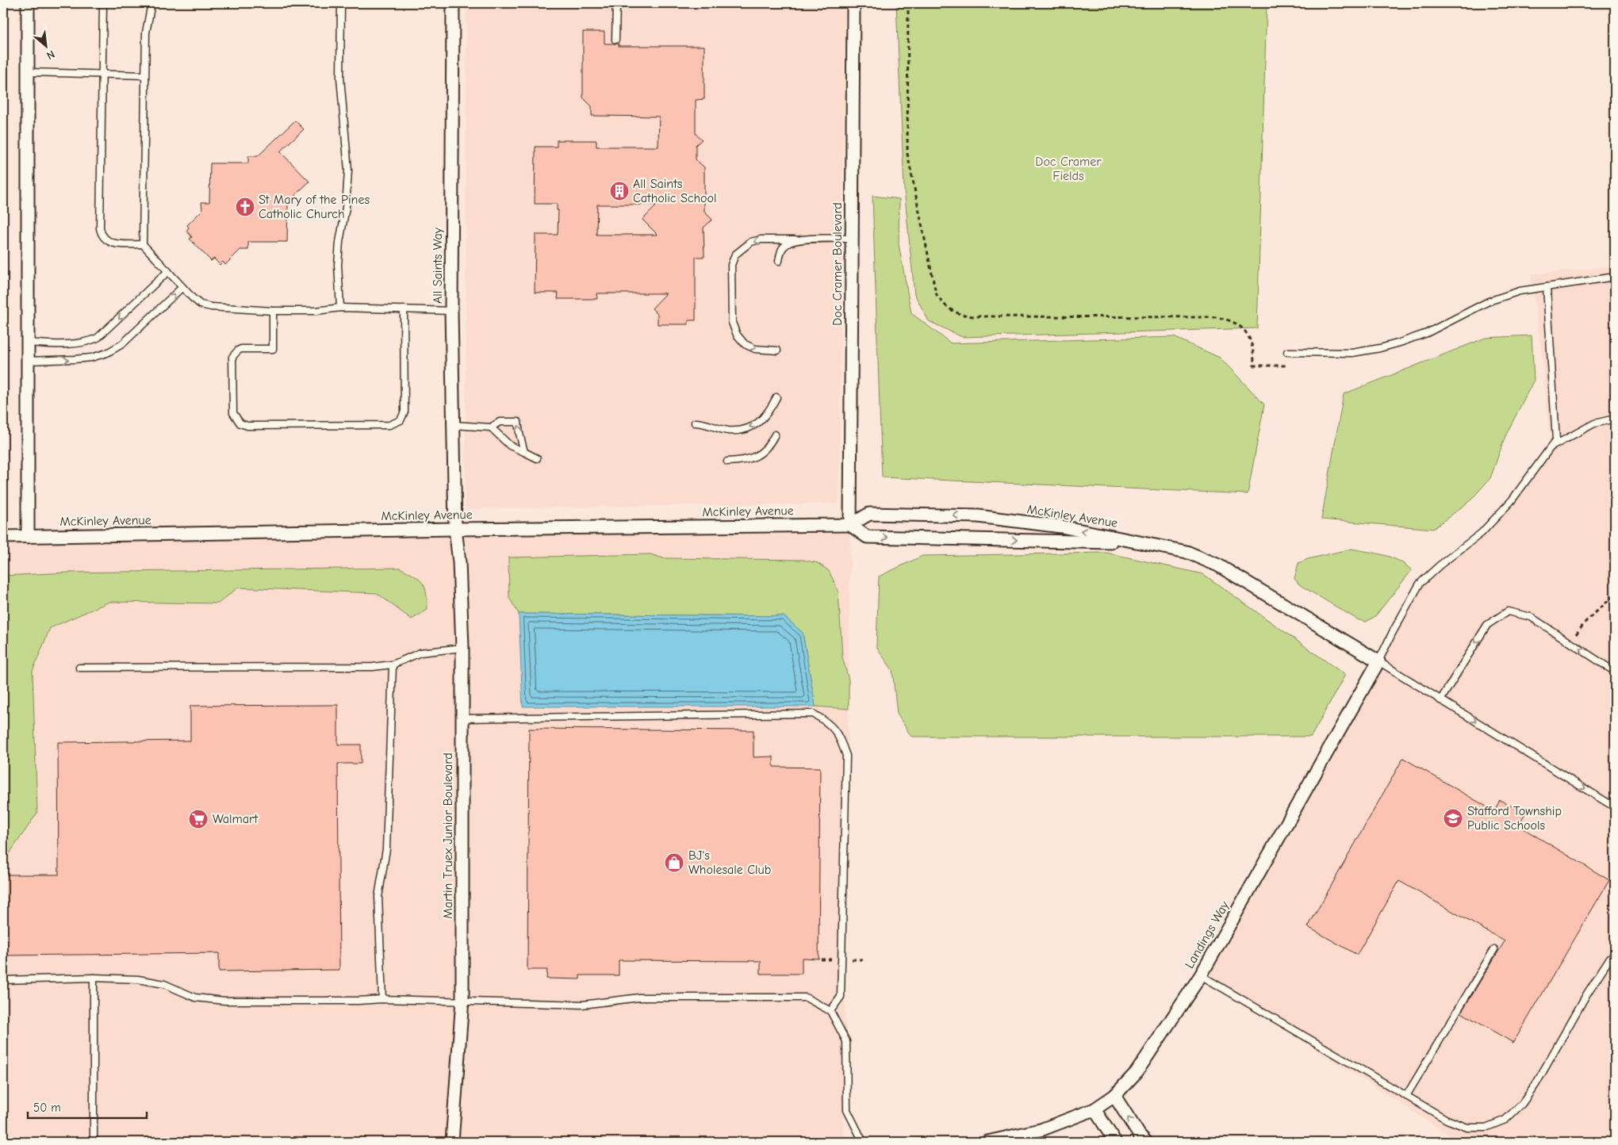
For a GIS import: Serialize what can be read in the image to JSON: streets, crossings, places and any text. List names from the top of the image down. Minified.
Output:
{"streets":{"street":["Doc Cramer Boulevard","All Saints Way","McKinley Avenue","Martin Truex Junior Boulevard","Landings Way"]},"crossings":[["Doc Cramer Boulevard","McKinley Avenue"],["All Saints Way","McKinley Avenue"],["All Saints Way","Martin Truex Junior Boulevard"],["McKinley Avenue","Martin Truex Junior Boulevard"],["McKinley Avenue","Landings Way"]],"parks":["Doc Cramer Fields"],"places":{"building":["All Saints Catholic School"],"church":["St Mary of the Pines Catholic Church"],"school or university":["Stafford Township Public Schools"],"supermarket":["Walmart"],"shop":["BJ's Wholesale Club"]},"scale_bar":"50 m","north":"bottom right"}
